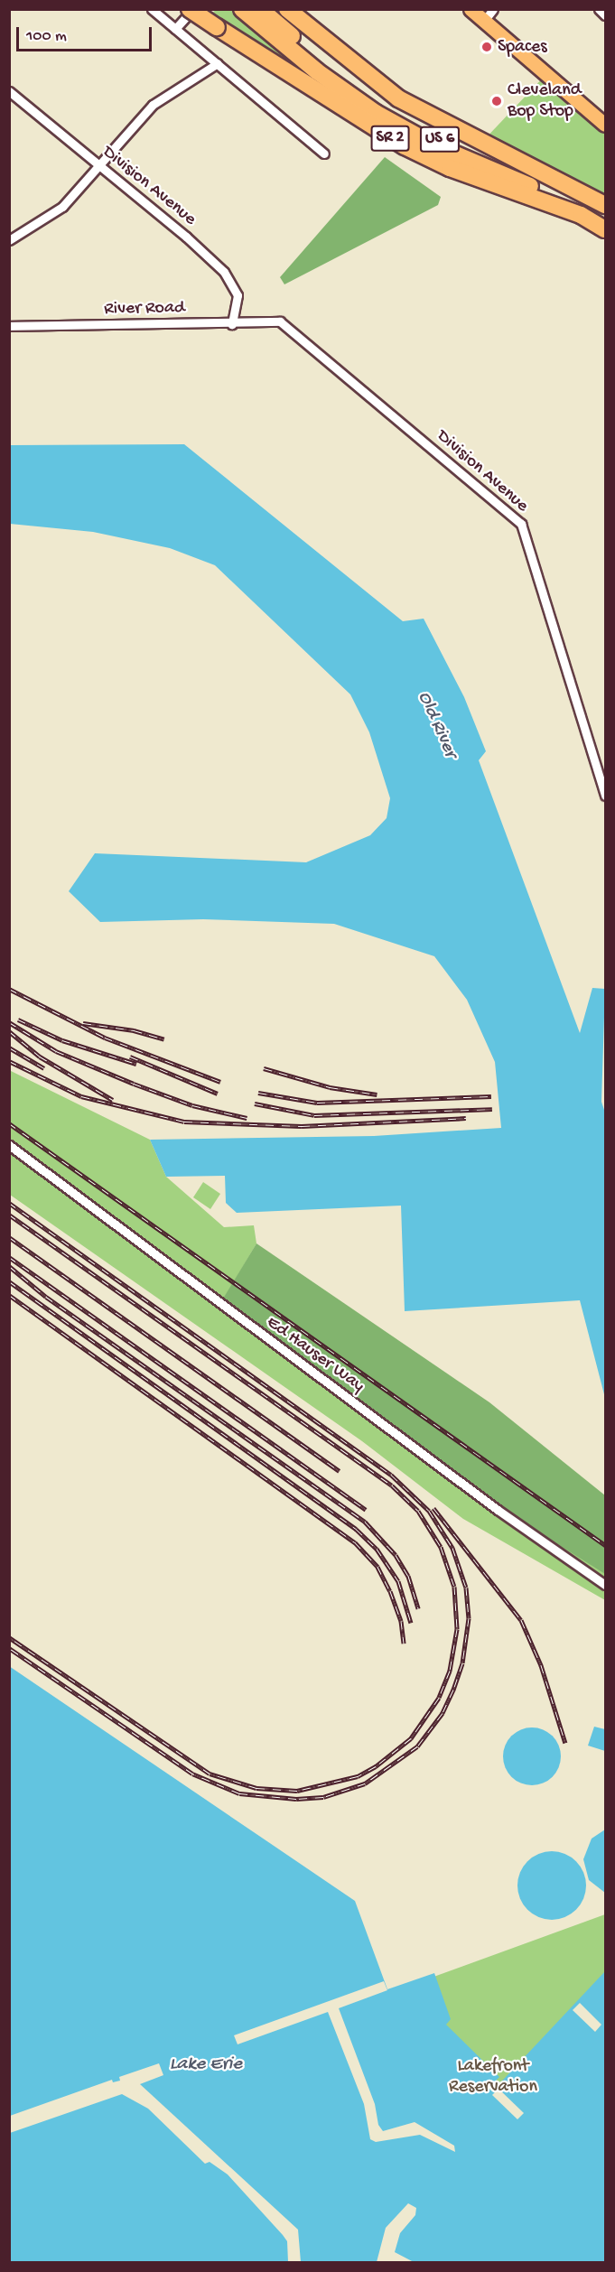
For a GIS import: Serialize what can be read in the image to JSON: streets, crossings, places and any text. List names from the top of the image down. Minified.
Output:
{"streets":{"highway":["SR 2","US 6"],"street":["Division Avenue","River Road","Ed Hauser Way"]},"crossings":[["SR 2","US 6"],["Division Avenue","River Road"]],"water":["Old River","Lake Erie"],"parks":["Lakefront Reservation"],"places":["Spaces","Cleveland Bop Stop"],"scale_bar":"100 m"}
